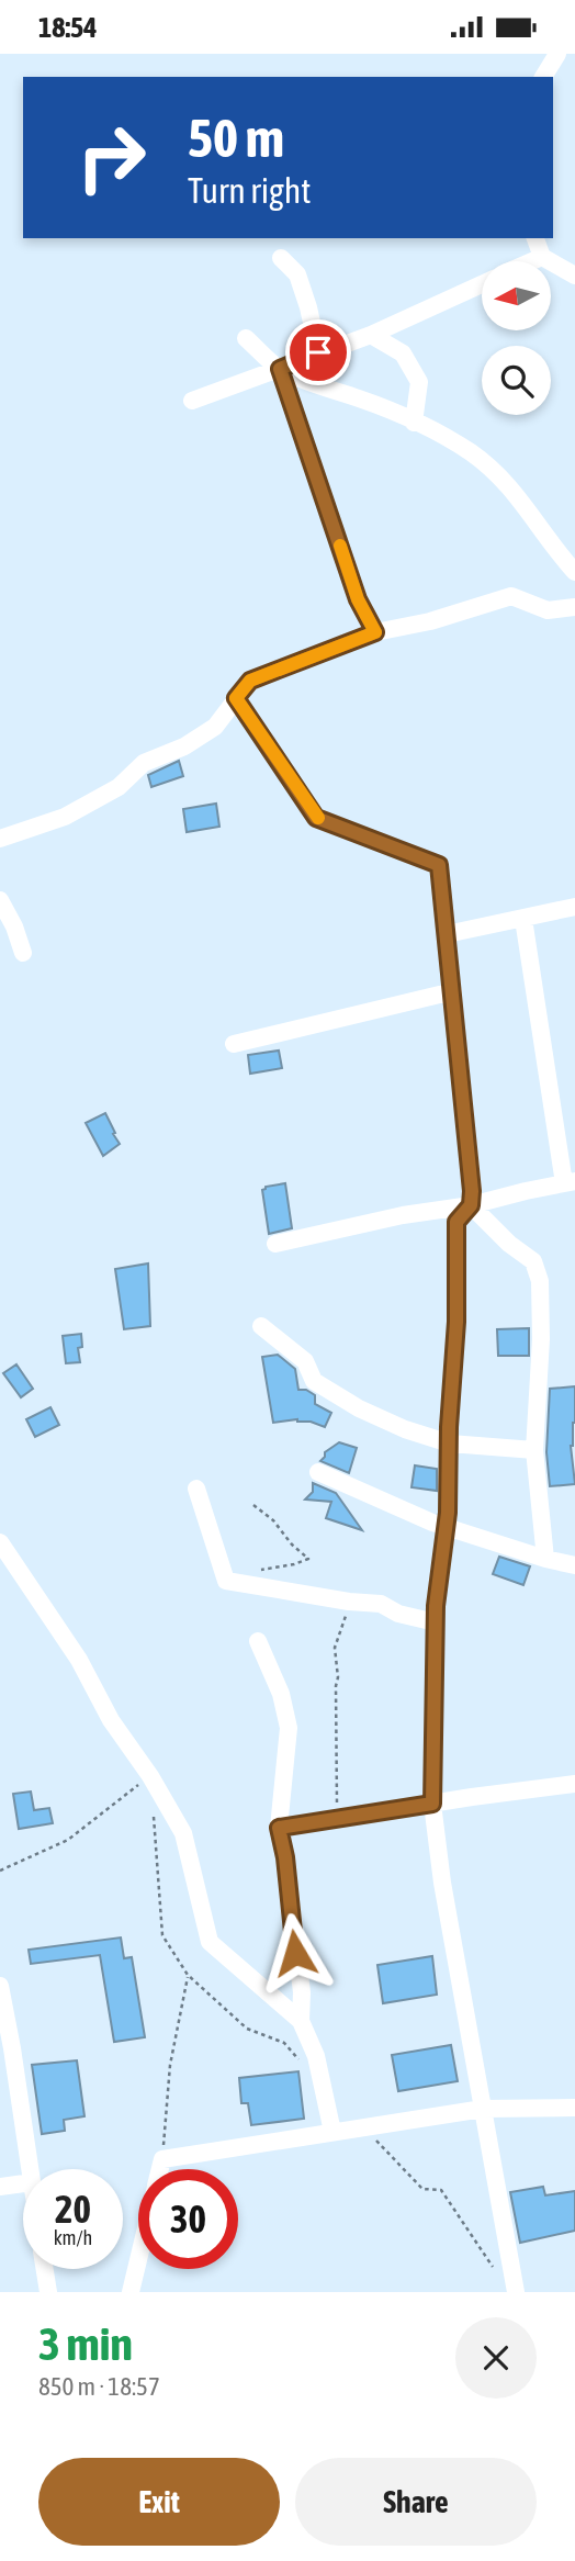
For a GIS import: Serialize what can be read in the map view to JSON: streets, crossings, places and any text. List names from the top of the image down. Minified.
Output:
{"north":"left","page":{"status":"18:54","turn":["50 m","Turn right"],"speed":"20 km/h","limit":"30","heading":["3 min","850 m · 18:57"],"buttons":["Exit","Share"]}}
